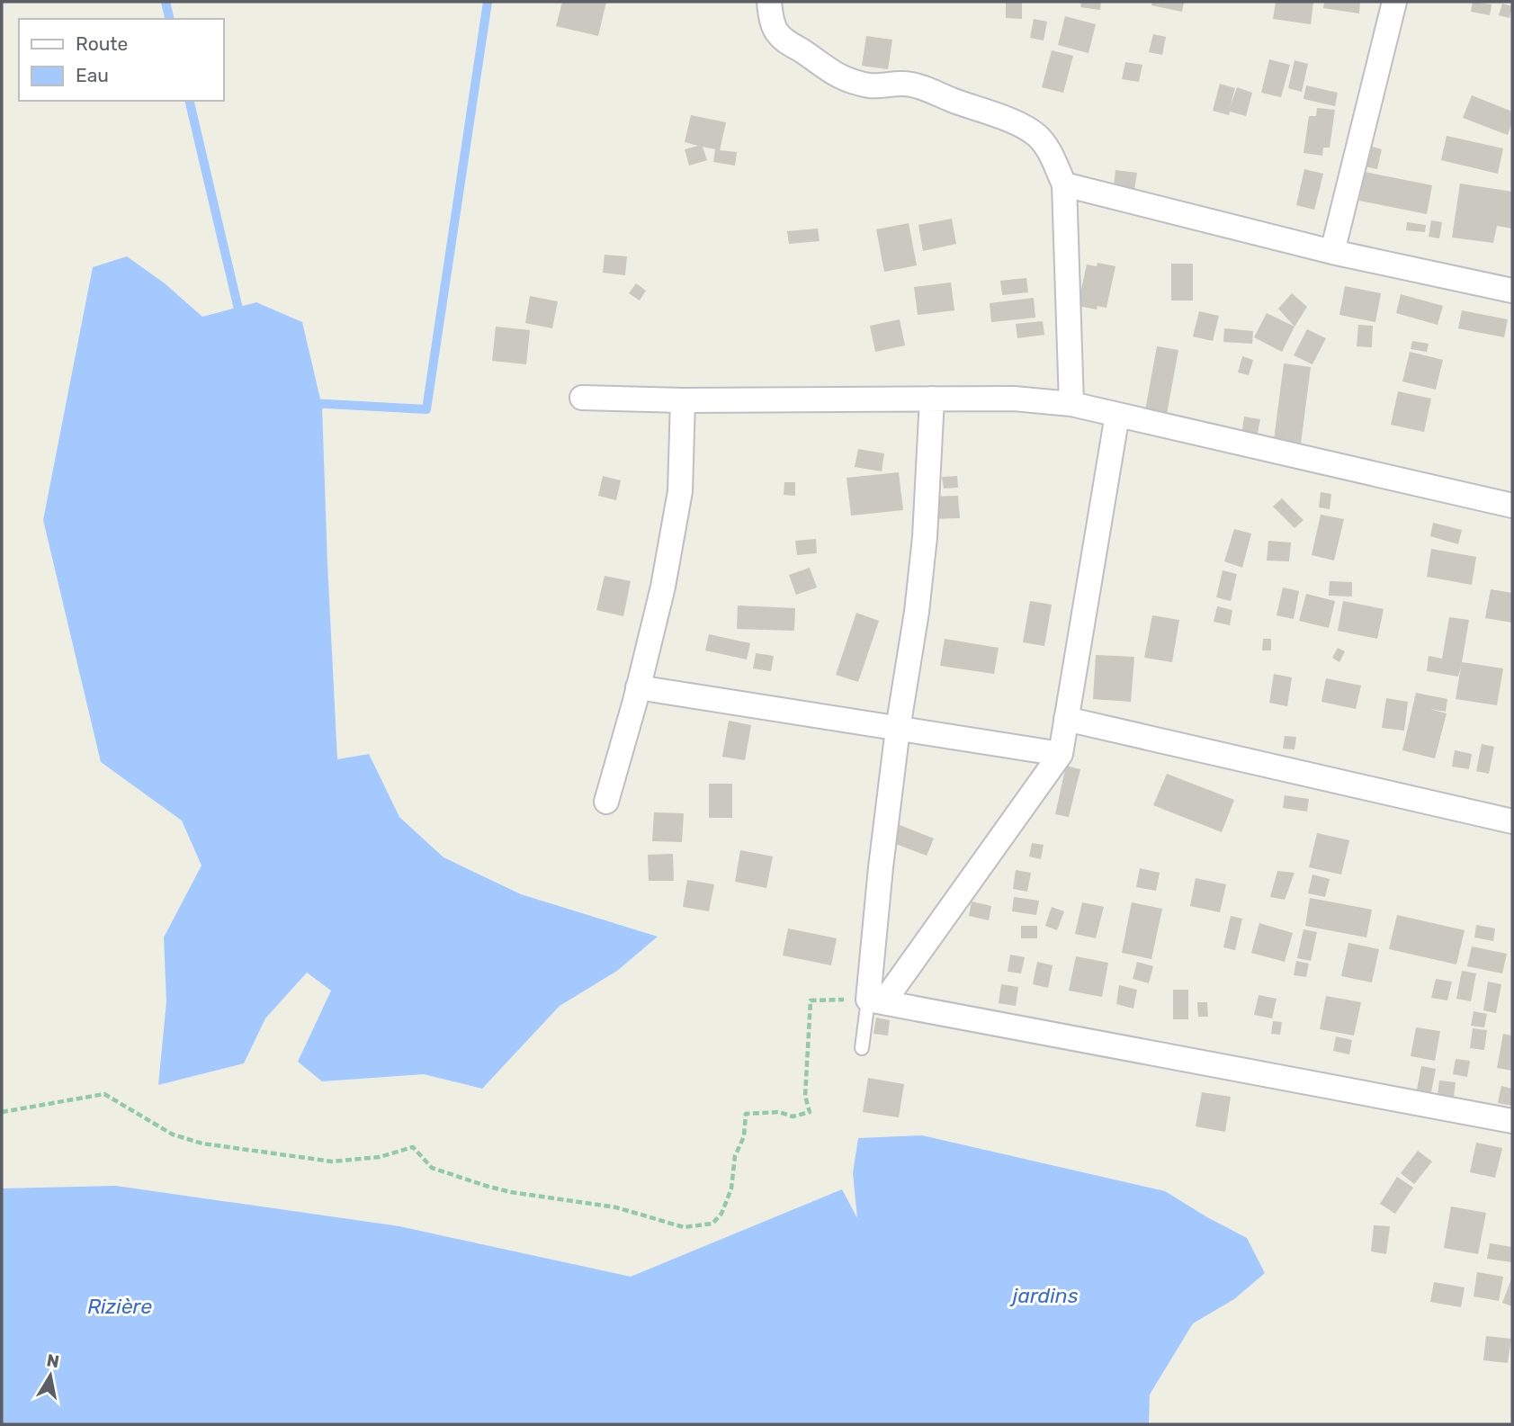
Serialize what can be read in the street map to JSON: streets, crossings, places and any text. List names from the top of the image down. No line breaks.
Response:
{"water":["jardins","Rizière"],"legend":["Route","Eau"],"north":"top"}
